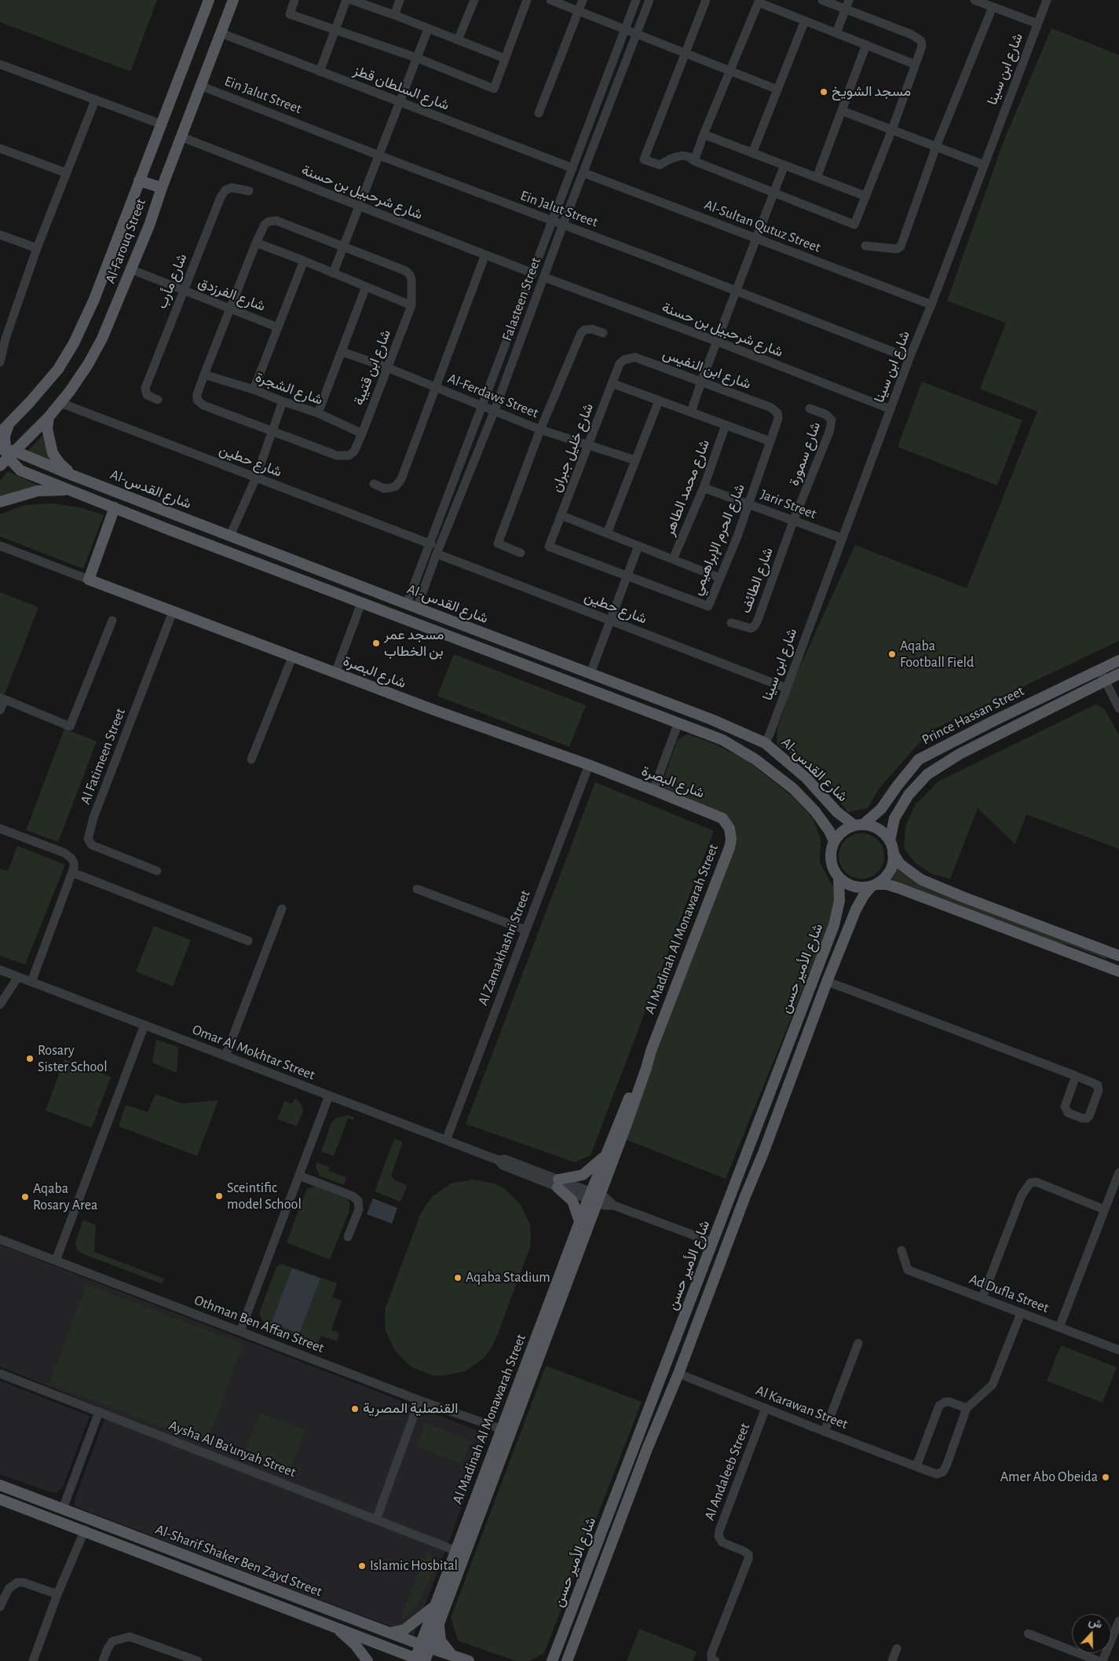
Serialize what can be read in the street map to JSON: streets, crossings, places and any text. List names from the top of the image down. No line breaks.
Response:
{"streets":{"main road":["Al-Farouq Street","Al-شارع القدس","شارع البصرة","Prince Hassan Street","Al Madinah Al Monawarah Street","شارع الأمير حسن","Al-Sharif Shaker Ben Zayd Street"],"street":["شارع ابن سينا","شارع السلطان قطز","Ein Jalut Street","شارع شرحبيل بن حسنة","Al-Sultan Qutuz Street","شارع مأرب","شارع الفرزدق","Falasteen Street","شارع ابن قتيبة","شارع ابن النفيس","شارع الشجرة","Al-Ferdaws Street","شارع خليل جبران","شارع سمورة","شارع حطين","شارع محمد الطاهر","Jarir Street","شارع الحرم الإبراهيمي","شارع الطائف","Al Fatimeen Street","Al Zamakhashri Street","Omar Al Mokhtar Street","Ad Dufla Street","Othman Ben Affan Street","Al Karawan Street","Aysha Al Ba'unyah Street","Al Andaleeb Street"]},"crossings":[["شارع ابن سينا","Ein Jalut Street"],["شارع ابن سينا","شارع شرحبيل بن حسنة"],["شارع ابن سينا","Al-Sultan Qutuz Street"],["شارع ابن سينا","شارع حطين"],["شارع ابن سينا","Al-شارع القدس"],["شارع ابن سينا","Jarir Street"],["شارع السلطان قطز","Al-Farouq Street"],["شارع السلطان قطز","Falasteen Street"],["Ein Jalut Street","Al-Farouq Street"],["Ein Jalut Street","Falasteen Street"],["شارع شرحبيل بن حسنة","Al-Farouq Street"],["شارع شرحبيل بن حسنة","Falasteen Street"],["Al-Sultan Qutuz Street","Falasteen Street"],["Al-Farouq Street","شارع الفرزدق"],["Al-Farouq Street","شارع حطين"],["Al-Farouq Street","Al-شارع القدس"],["شارع مأرب","شارع الفرزدق"],["Falasteen Street","Al-Ferdaws Street"],["Falasteen Street","شارع حطين"],["Falasteen Street","Al-شارع القدس"],["شارع ابن قتيبة","شارع الشجرة"],["شارع ابن قتيبة","Al-Ferdaws Street"],["شارع ابن النفيس","شارع خليل جبران"],["شارع ابن النفيس","شارع الحرم الإبراهيمي"],["Al-Ferdaws Street","شارع خليل جبران"],["شارع خليل جبران","شارع الحرم الإبراهيمي"],["شارع سمورة","Jarir Street"],["شارع سمورة","شارع الطائف"],["شارع محمد الطاهر","Jarir Street"],["Al-شارع القدس","Prince Hassan Street"],["Al-شارع القدس","شارع الأمير حسن"],["Jarir Street","شارع الحرم الإبراهيمي"],["Jarir Street","شارع الطائف"],["شارع البصرة","Al Fatimeen Street"],["شارع البصرة","Al Madinah Al Monawarah Street"],["شارع البصرة","Al Zamakhashri Street"],["Prince Hassan Street","شارع الأمير حسن"],["Al Madinah Al Monawarah Street","Omar Al Mokhtar Street"],["Al Madinah Al Monawarah Street","Othman Ben Affan Street"],["Al Madinah Al Monawarah Street","Aysha Al Ba'unyah Street"],["Al Madinah Al Monawarah Street","Al-Sharif Shaker Ben Zayd Street"],["Al Zamakhashri Street","Omar Al Mokhtar Street"],["شارع الأمير حسن","Omar Al Mokhtar Street"],["شارع الأمير حسن","Al Karawan Street"],["Al Karawan Street","Al Andaleeb Street"]],"places":["مسجد الشويخ","مسجد عمر بن الخطاب","Aqaba Football Field","Rosary Sister School","Sceintific model School","Aqaba Rosary Area","Aqaba Stadium","القنصلية المصرية","Amer Abo Obeida","Islamic Hosbital"],"north":"top"}
